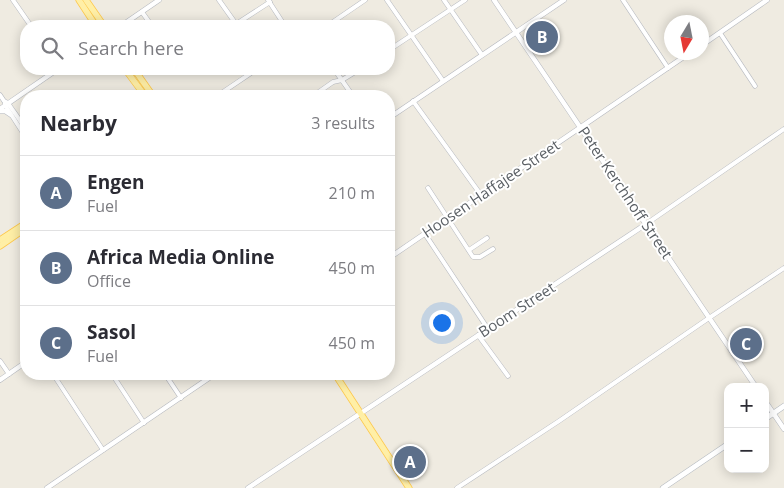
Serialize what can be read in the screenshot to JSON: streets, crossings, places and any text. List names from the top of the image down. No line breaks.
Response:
{"streets":{"street":["Hoosen Haffajee Street","Peter Kerchhoff Street","Boom Street"]},"crossings":[["Hoosen Haffajee Street","Peter Kerchhoff Street"],["Peter Kerchhoff Street","Boom Street"]],"north":"bottom","page":{"pins":["B","C","A"],"search":"Search here","heading":["Nearby","3 results"],"list":[{"mark":"A","name":"Engen","note":"Fuel","value":"210 m"},{"mark":"B","name":"Africa Media Online","note":"Office","value":"450 m"},{"mark":"C","name":"Sasol","note":"Fuel","value":"450 m"}],"map_buttons":["+","−"]}}
